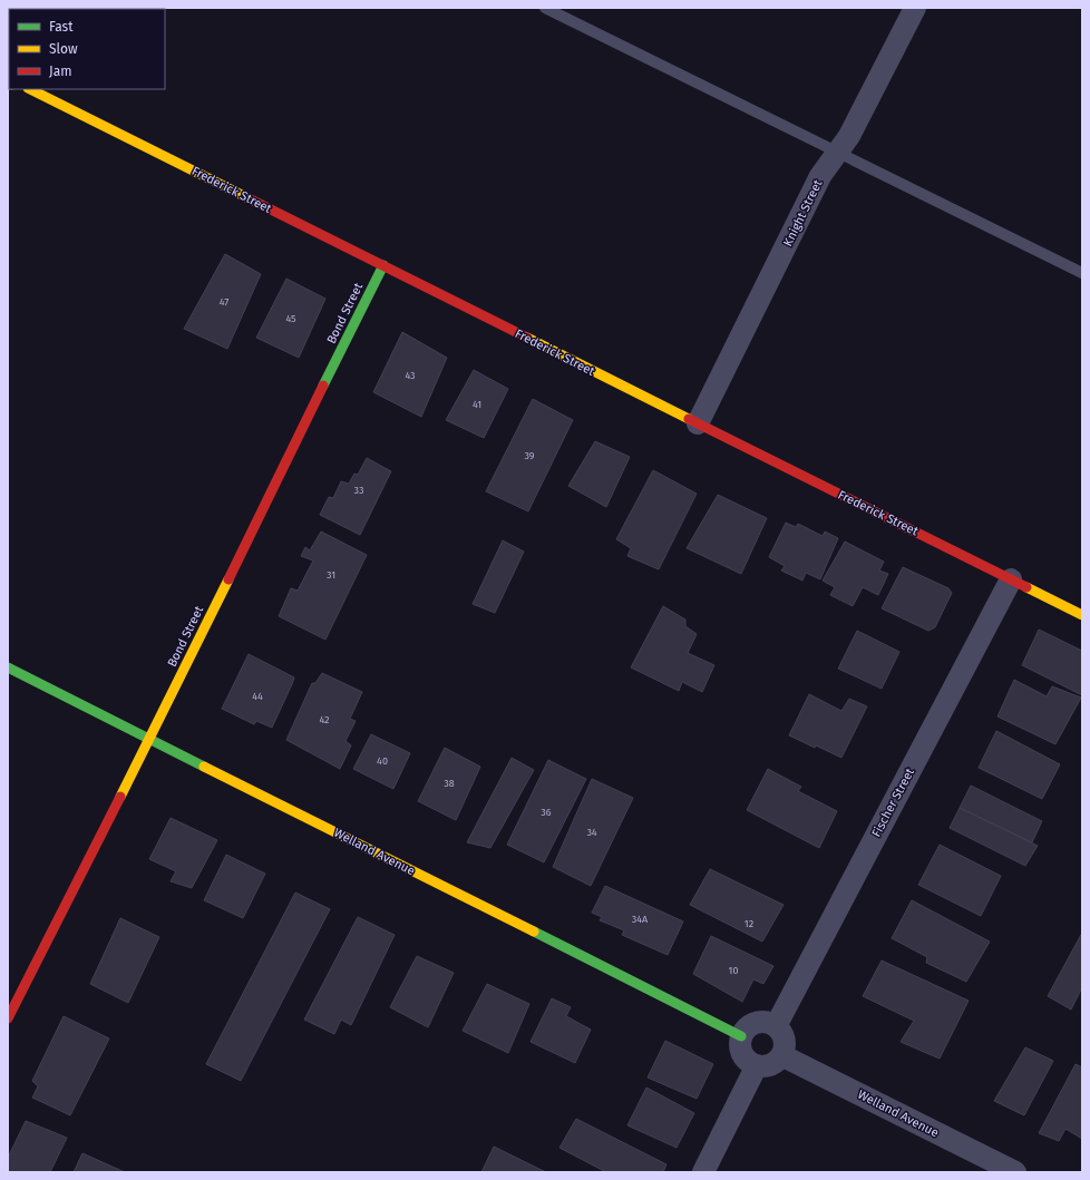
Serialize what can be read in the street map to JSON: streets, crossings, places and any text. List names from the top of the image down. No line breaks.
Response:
{"streets":{"street":["Frederick Street","Knight Street","Bond Street","Fischer Street","Welland Avenue"]},"crossings":[["Frederick Street","Knight Street"],["Frederick Street","Bond Street"],["Frederick Street","Fischer Street"],["Bond Street","Welland Avenue"],["Fischer Street","Welland Avenue"]],"house_numbers":["47","45","43","41","39","33","31","44","42","40","38","36","34","34A","12","10"],"legend":["Fast","Slow","Jam"]}
